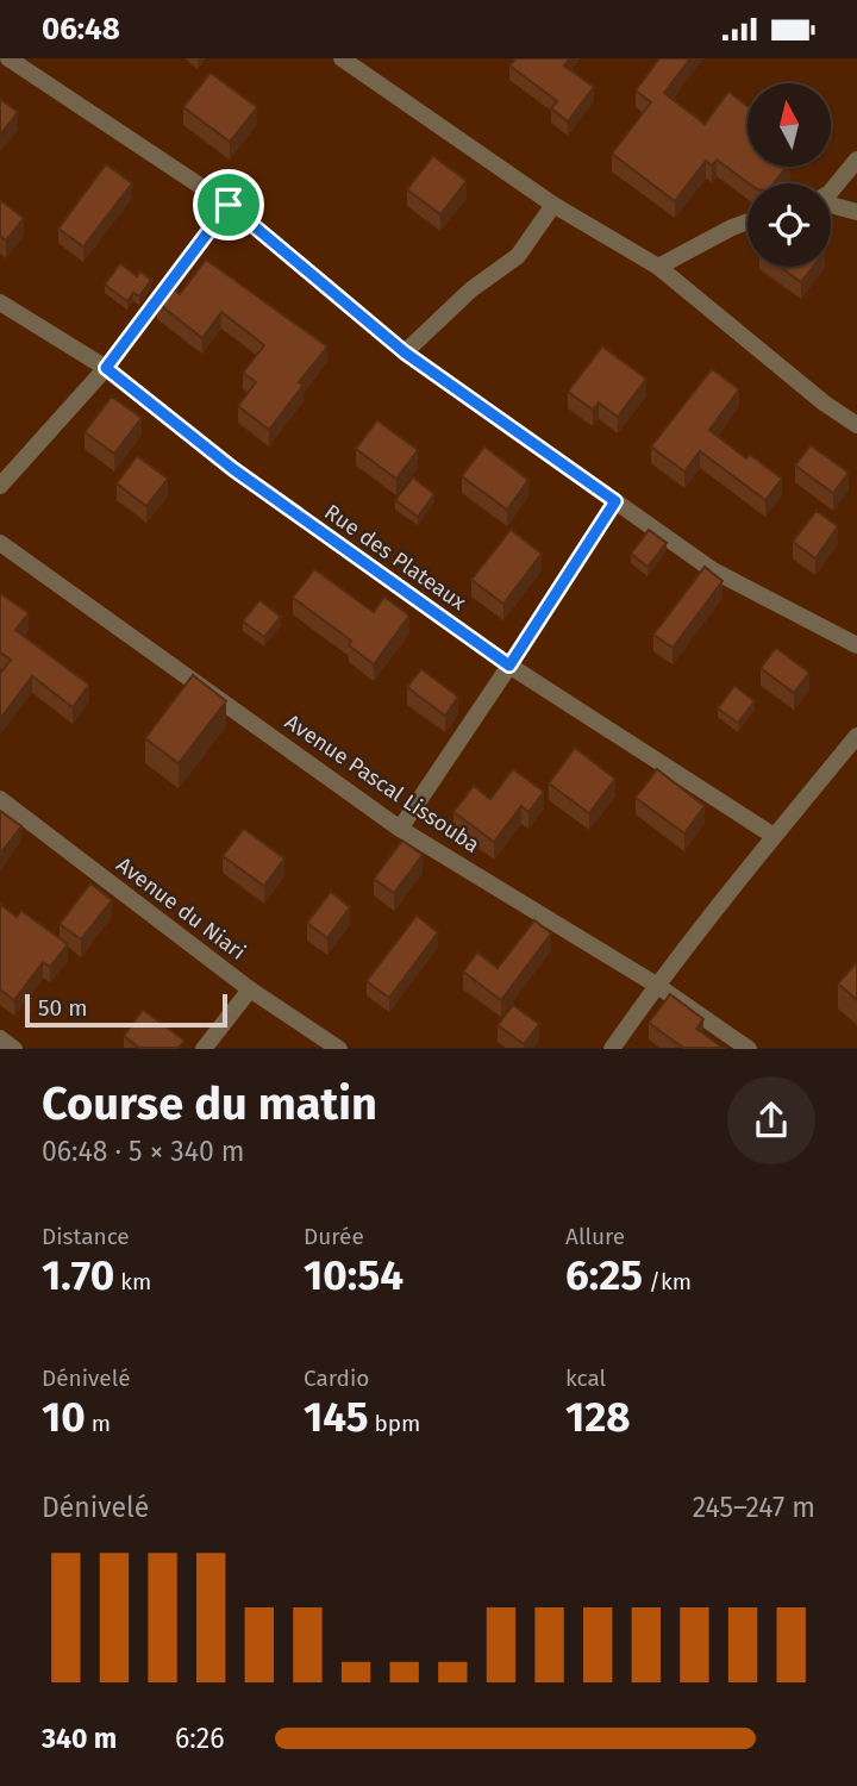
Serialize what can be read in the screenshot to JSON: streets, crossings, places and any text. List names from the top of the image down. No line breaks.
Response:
{"streets":{"street":["Rue des Plateaux","Avenue Pascal Lissouba","Avenue du Niari"]},"scale_bar":"50 m","north":"top","page":{"status":"06:48","scale":"50 m","heading":["Course du matin","06:48 · 5 × 340 m"],"stats":[["Distance","1.70 km"],["Durée","10:54"],["Allure","6:25 /km"],["Dénivelé","10 m"],["Cardio","145 bpm"],["kcal","128"]],"chart":["Dénivelé","245–247 m"],"list":[{"name":"340 m","note":"6:26"}]}}
